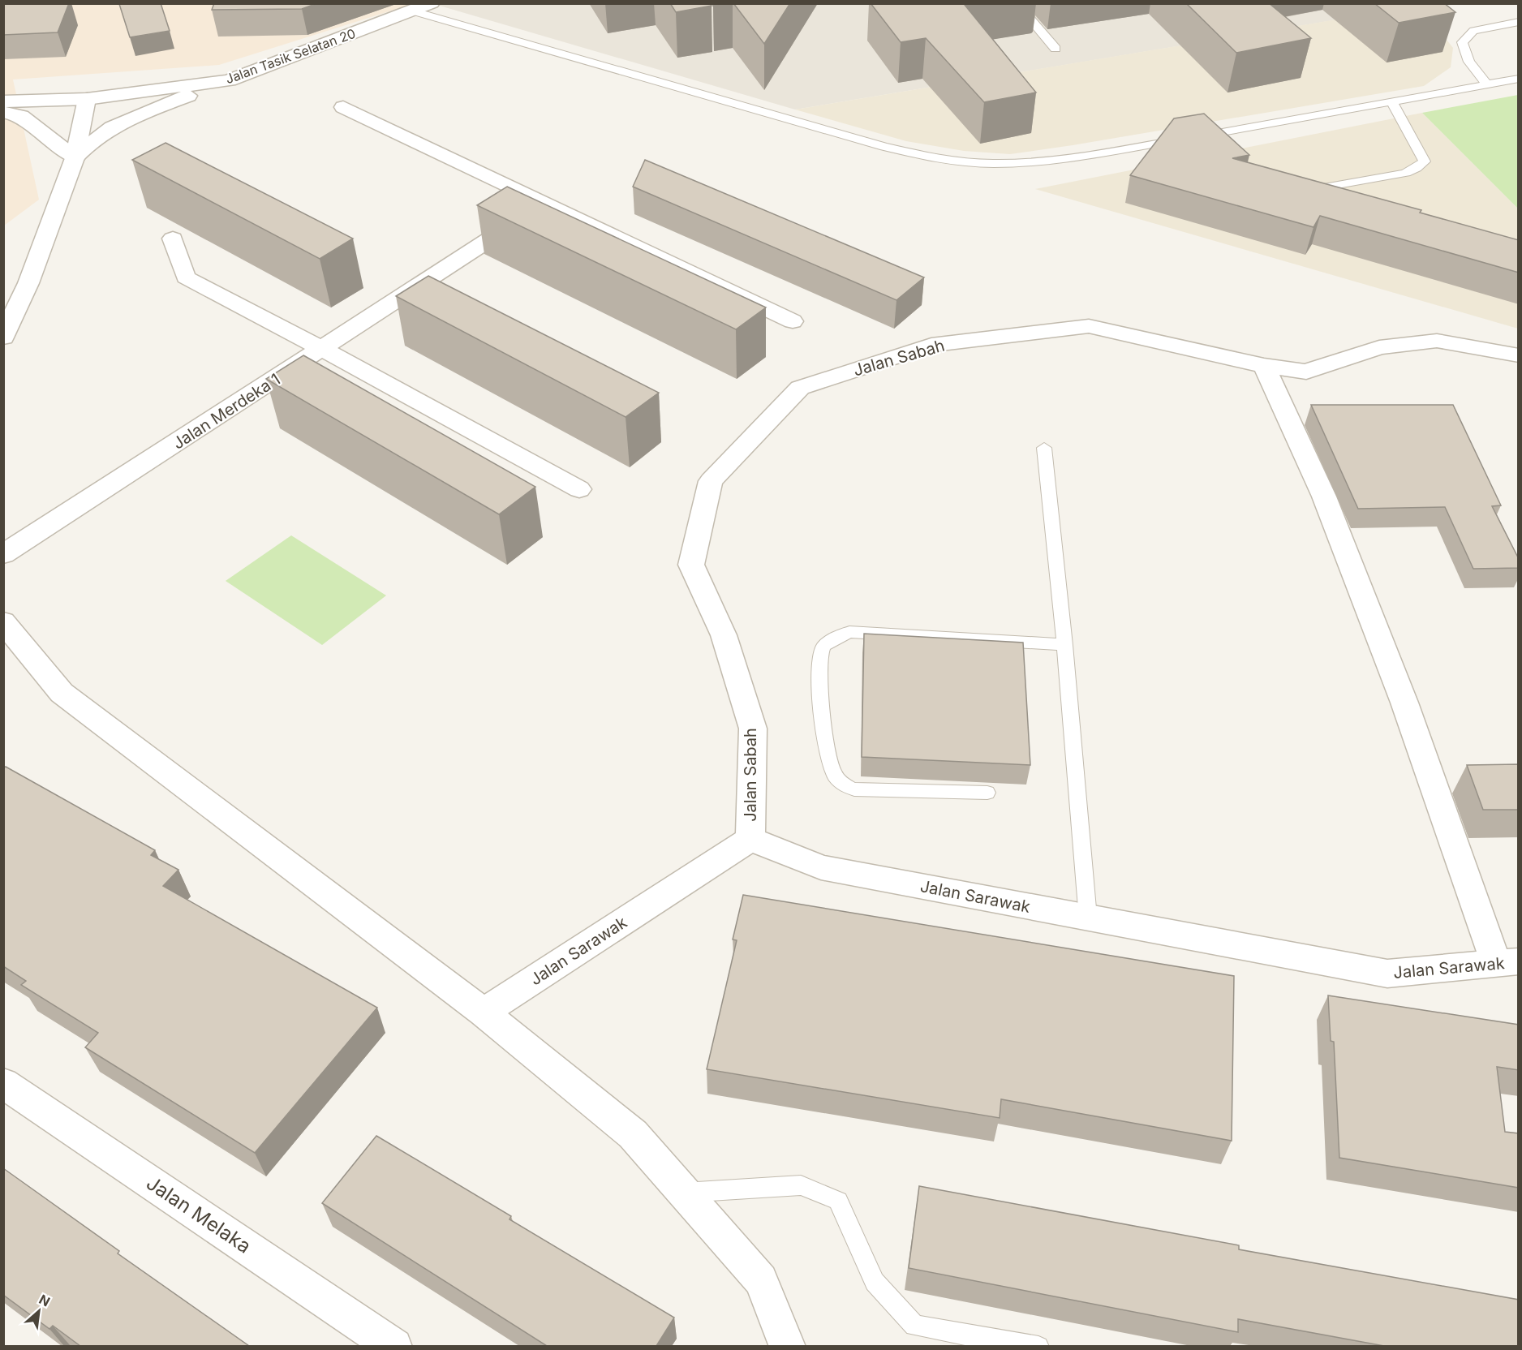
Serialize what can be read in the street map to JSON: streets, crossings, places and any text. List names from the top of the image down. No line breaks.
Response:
{"streets":{"street":["Jalan Tasik Selatan 20","Jalan Sabah","Jalan Merdeka 1","Jalan Sarawak","Jalan Melaka"]},"crossings":[["Jalan Sabah","Jalan Sarawak"]],"north":"top right"}
